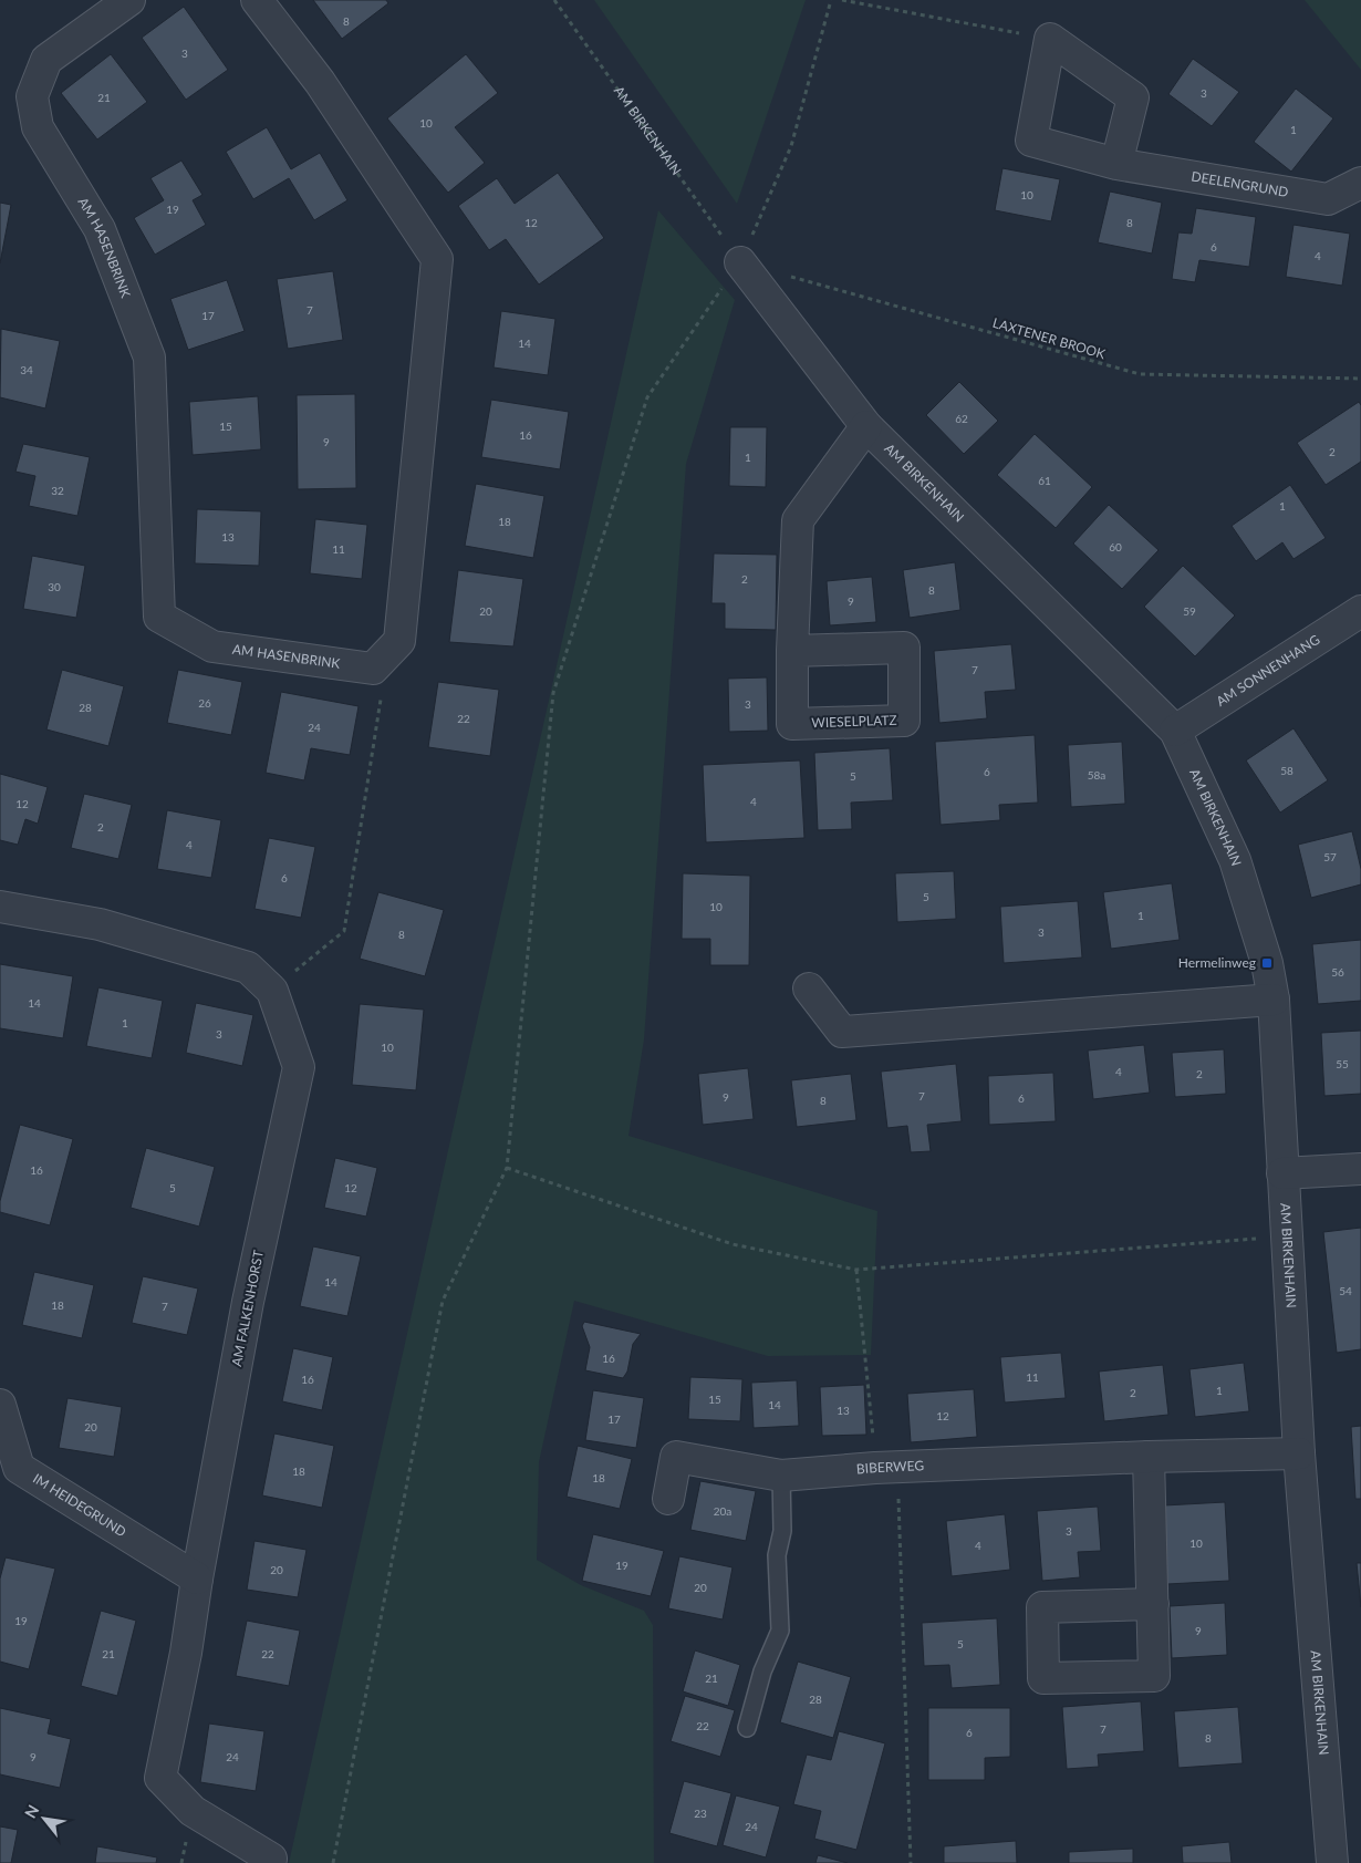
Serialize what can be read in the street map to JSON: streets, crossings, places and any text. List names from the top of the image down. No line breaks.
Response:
{"streets":{"street":["AM BIRKENHAIN","DEELENGRUND","AM HASENBRINK","AM SONNENHANG","AM FALKENHORST","BIBERWEG","IM HEIDEGRUND"],"path":["LAXTENER BROOK"]},"crossings":[["AM BIRKENHAIN","LAXTENER BROOK"],["AM BIRKENHAIN","AM SONNENHANG"],["AM BIRKENHAIN","BIBERWEG"],["AM FALKENHORST","IM HEIDEGRUND"]],"places":{"transit":["Hermelinweg"]},"house_numbers":["8","3","3","21","10","1","10","19","12","8","6","4","7","17","14","34","62","15","16","9","2","1","61","32","1","18","13","60","11","2","30","8","9","20","59","7","26","3","28","22","24","58","6","58a","5","4","12","2","4","57","6","5","10","1","3","8","56","14","1","3","10","55","4","2","7","9","6","8","16","5","12","14","54","18","7","16","11","16","1","2","15","14","13","12","17","20","18","18","20a","3","10","4","19","20","20","19","9","5","21","22","21","28","22","7","6","8","9","24","23","24"],"north":"top left"}
